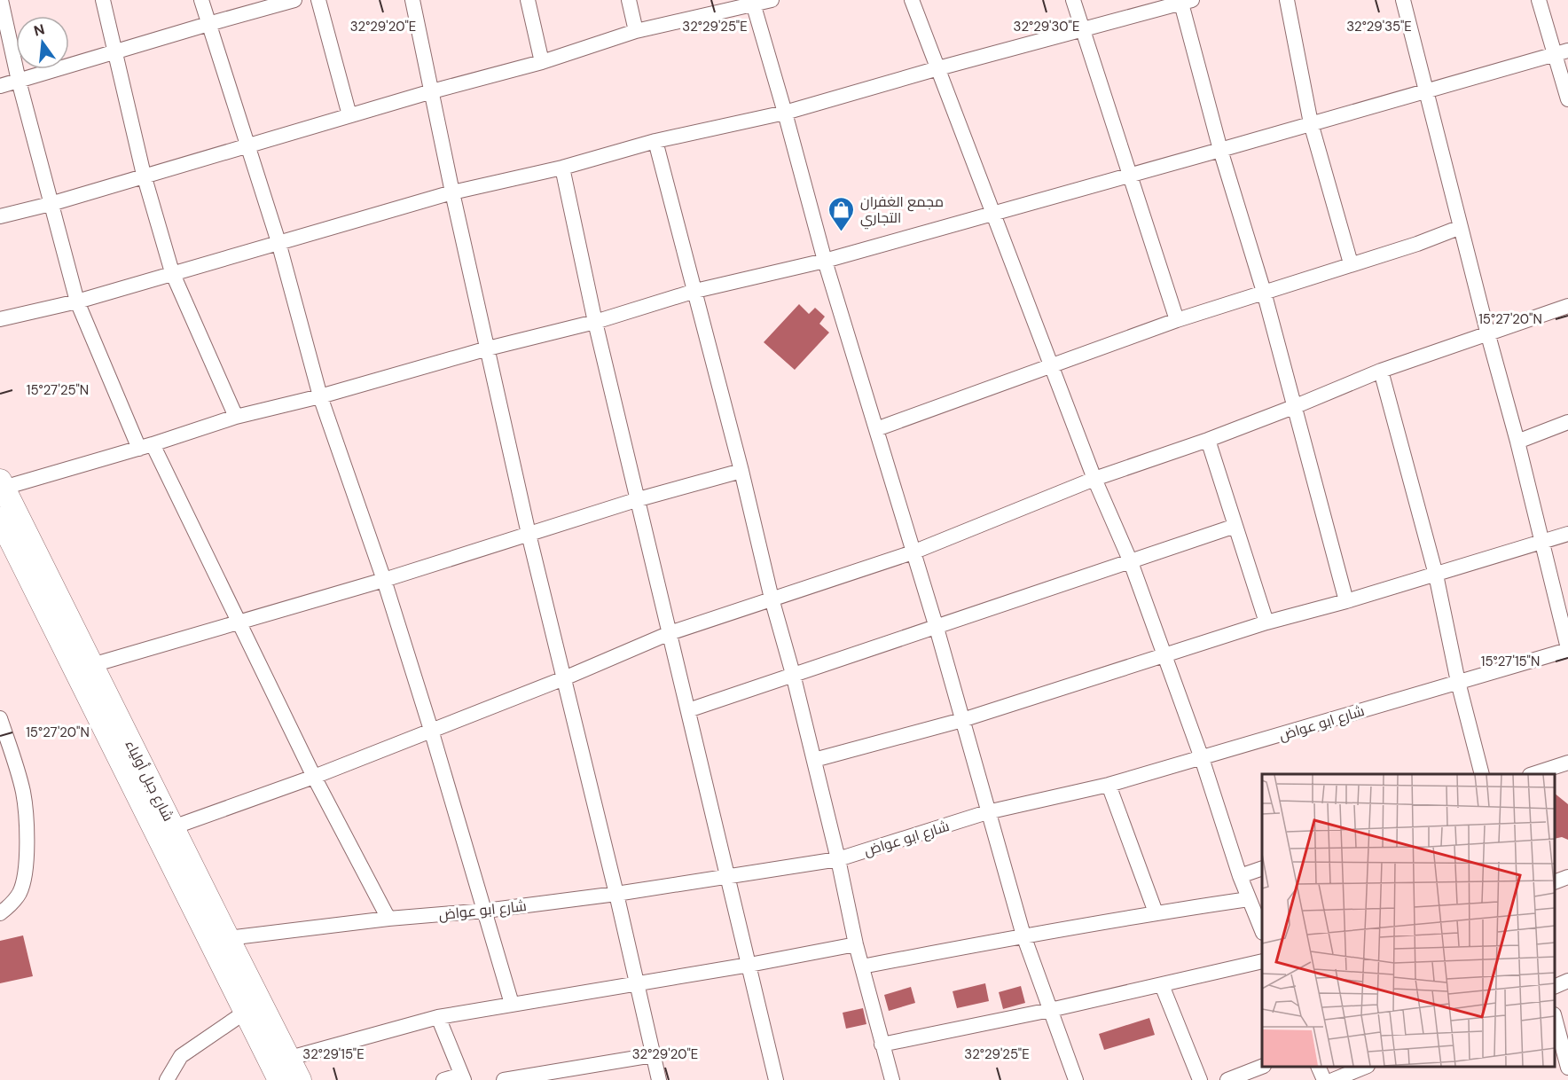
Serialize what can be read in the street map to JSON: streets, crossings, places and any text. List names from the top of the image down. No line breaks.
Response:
{"streets":{"main road":["شارع جبل أولياء"],"street":["شارع ابو عواض"]},"crossings":[["شارع ابو عواض","شارع جبل أولياء"]],"places":{"shop":["مجمع الغفران التجاري"]},"north":"top","coordinates":["32°29'20\"E","32°29'25\"E","32°29'30\"E","32°29'35\"E","15°27'20\"N","15°27'25\"N","15°27'15\"N","32°29'15\"E"]}
